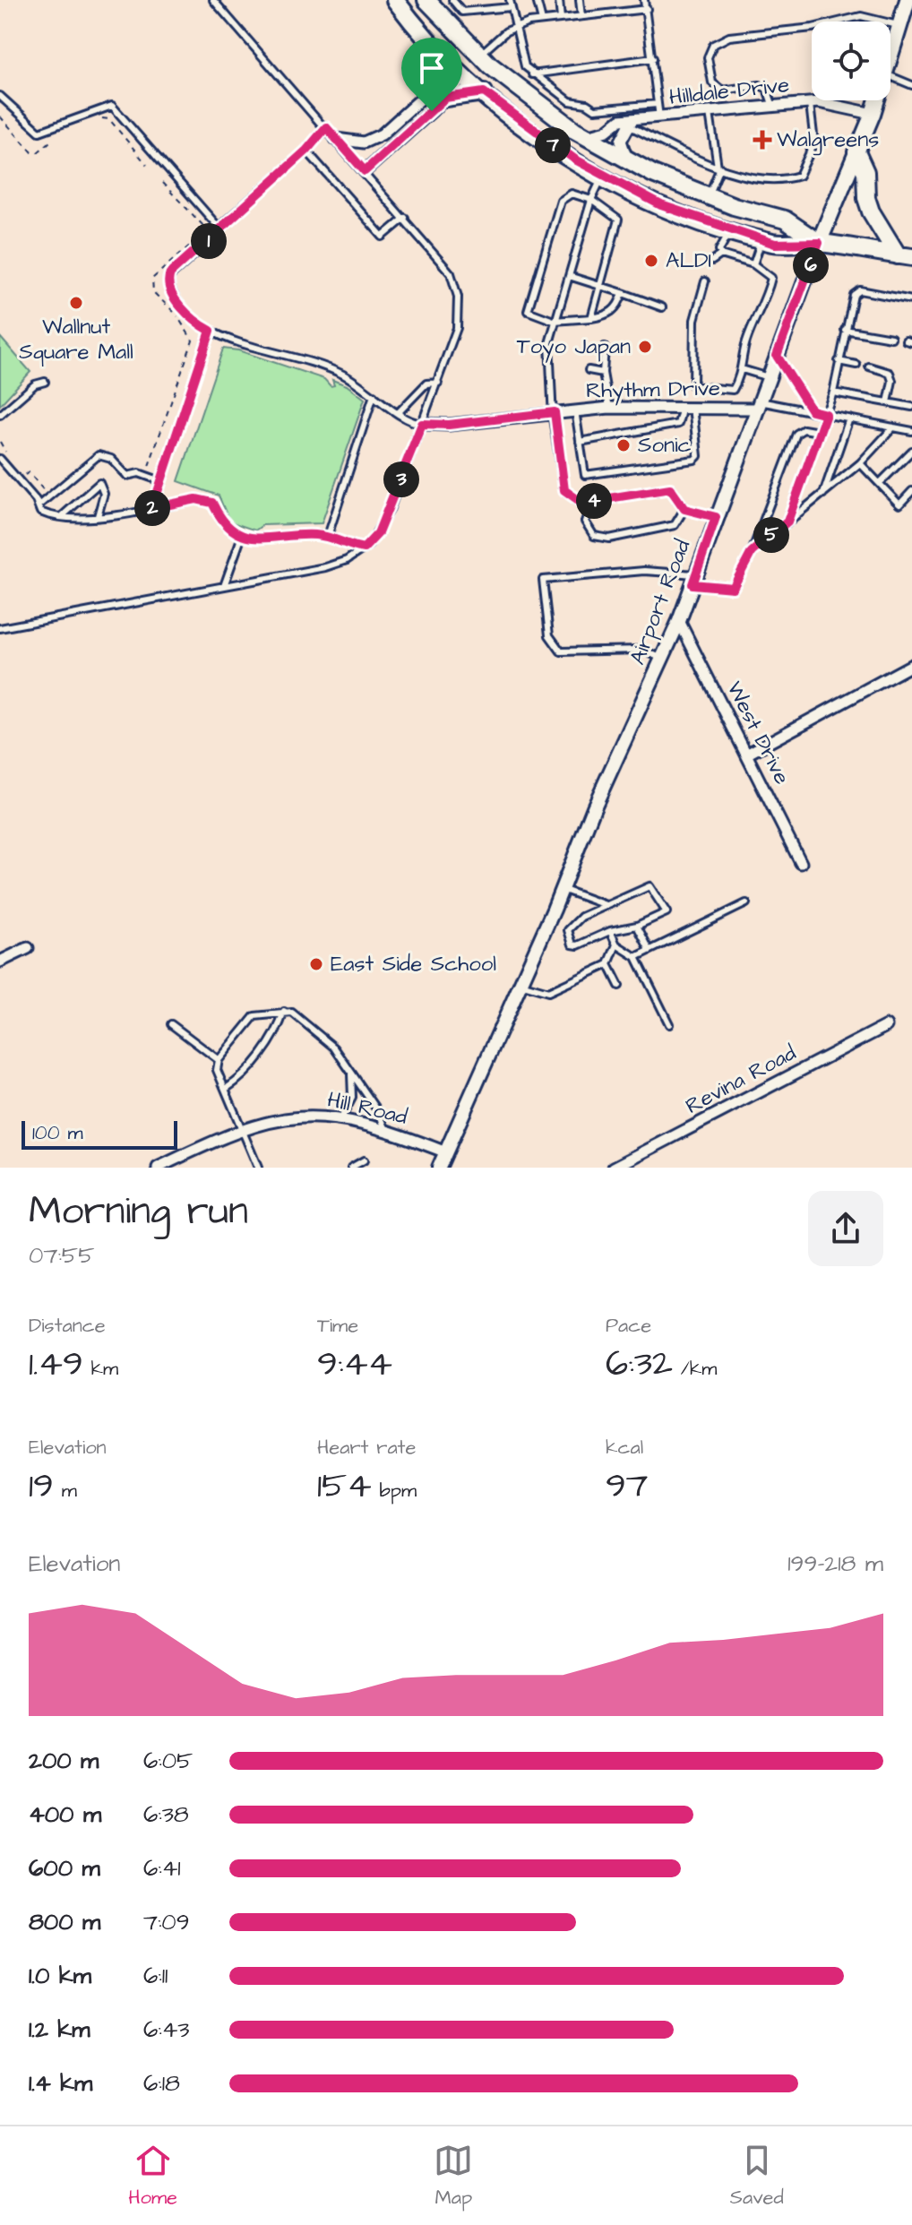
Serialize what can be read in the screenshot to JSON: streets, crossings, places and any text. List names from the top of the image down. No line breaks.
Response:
{"streets":{"main road":["Airport Road"],"street":["Hilldale Drive","Rhythm Drive","West Drive","Revina Road","Hill Road"]},"crossings":[["Hilldale Drive","Airport Road"],["Rhythm Drive","Airport Road"],["Airport Road","West Drive"],["Airport Road","Hill Road"]],"places":{"health":["Walgreens"],"other":["ALDI","Wallnut Square Mall","Toyo Japan","Sonic","East Side School"]},"scale_bar":"100 m","page":{"pins":["7","1","6","3","4","2","5"],"scale":"100 m","heading":["Morning run","07:55"],"stats":[["Distance","1.49 km"],["Time","9:44"],["Pace","6:32 /km"],["Elevation","19 m"],["Heart rate","154 bpm"],["kcal","97"]],"chart":["Elevation","199–218 m"],"list":[{"name":"200 m","note":"6:05"},{"name":"400 m","note":"6:38"},{"name":"600 m","note":"6:41"},{"name":"800 m","note":"7:09"},{"name":"1.0 km","note":"6:11"},{"name":"1.2 km","note":"6:43"},{"name":"1.4 km","note":"6:18"}],"tabs":["Home","Map","Saved"]}}
